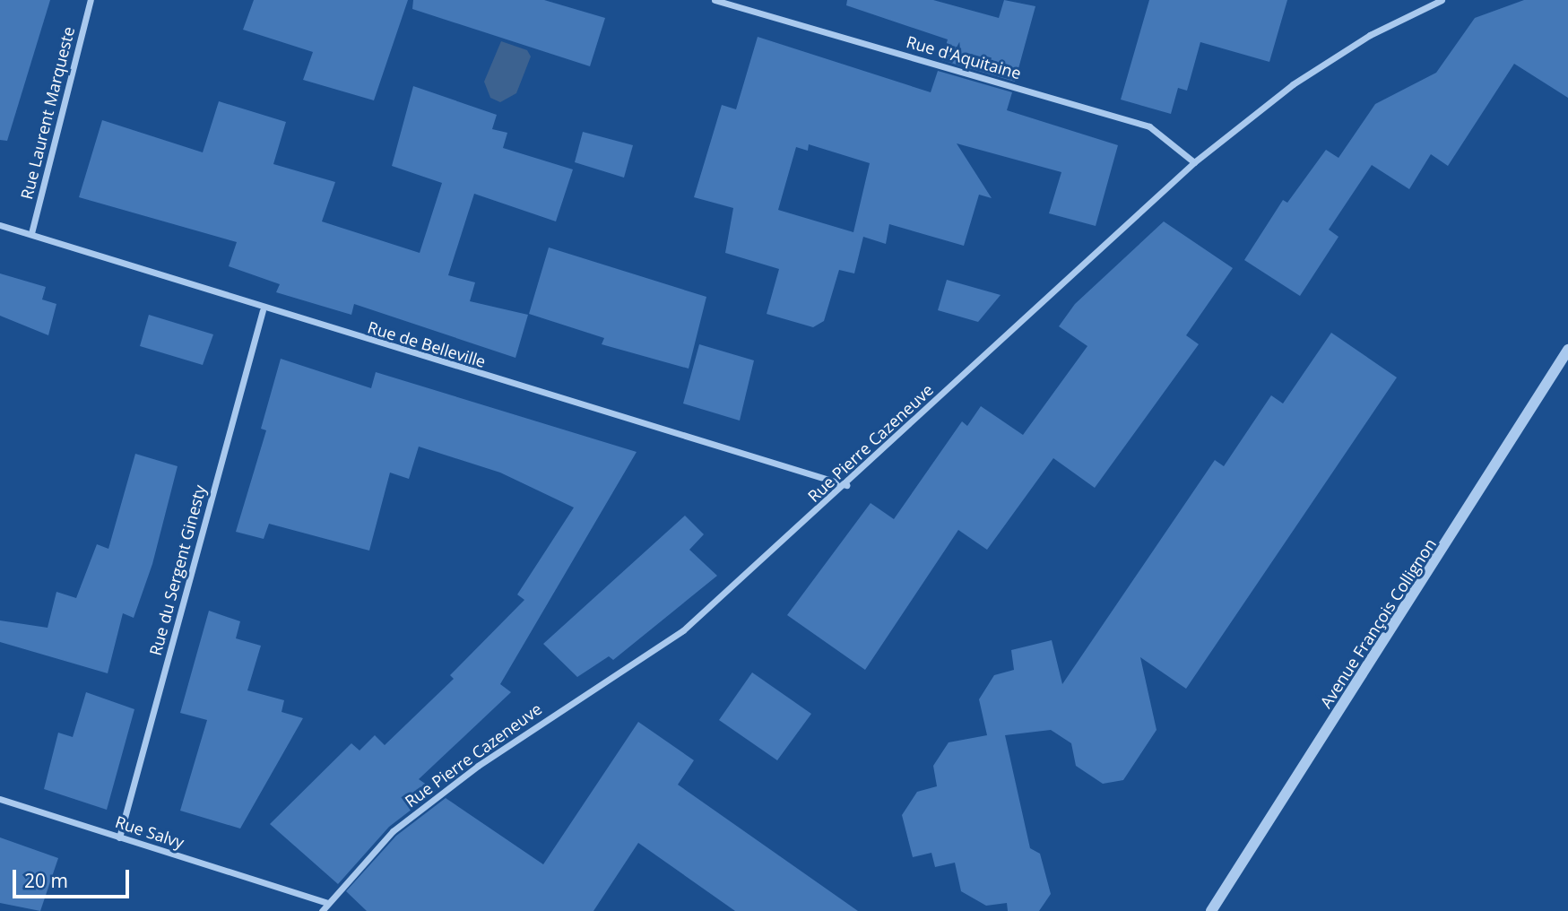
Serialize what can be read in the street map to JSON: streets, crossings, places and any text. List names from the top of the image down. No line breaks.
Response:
{"streets":{"street":["Rue d'Aquitaine","Rue Laurent Marqueste","Rue de Belleville","Rue Pierre Cazeneuve","Rue du Sergent Ginesty","Avenue François Collignon","Rue Salvy"]},"crossings":[["Rue d'Aquitaine","Rue Pierre Cazeneuve"],["Rue Laurent Marqueste","Rue de Belleville"],["Rue de Belleville","Rue Pierre Cazeneuve"],["Rue de Belleville","Rue du Sergent Ginesty"],["Rue Pierre Cazeneuve","Rue Salvy"],["Rue du Sergent Ginesty","Rue Salvy"]],"scale_bar":"20 m"}
